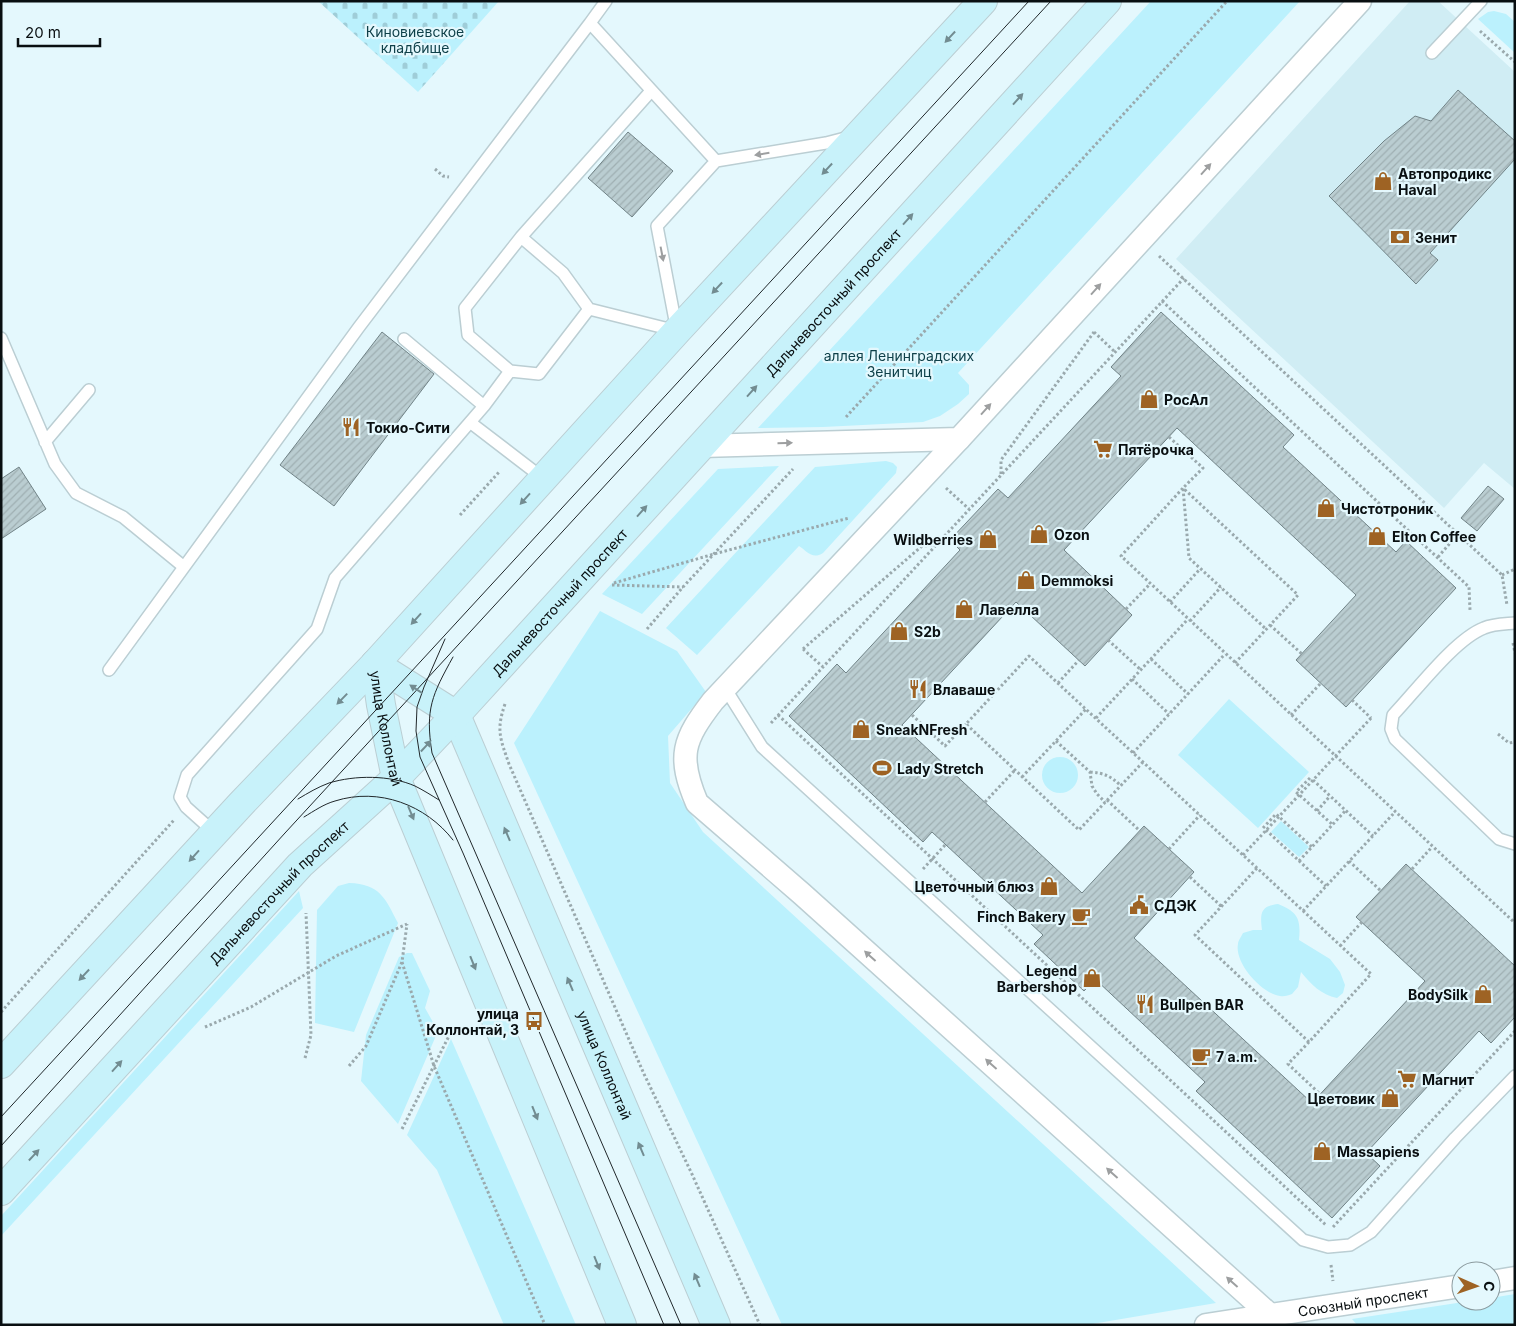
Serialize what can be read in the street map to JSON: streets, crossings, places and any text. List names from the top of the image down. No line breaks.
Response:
{"streets":{"main road":["Дальневосточный проспект","улица Коллонтай"],"street":["Союзный проспект"]},"crossings":[["Дальневосточный проспект","улица Коллонтай"]],"parks":["Киновиевское кладбище","аллея Ленинградских Зенитчиц"],"places":{"shop":["Автопродикс Haval","РосАл","Чистотроник","Ozon","Elton Coffee","Wildberries","Demmoksi","Лавелла","S2b","SneakNFresh","Цветочный блюз","Legend Barbershop","BodySilk","Цветовик","Massapiens"],"bank":["Зенит"],"restaurant":["Токио-Сити","Влаваше","Bullpen BAR"],"supermarket":["Пятёрочка","Магнит"],"sports":["Lady Stretch"],"public building":["СДЭК"],"cafe":["Finch Bakery","7 a.m."],"bus stop":["улица Коллонтай, 3"]},"scale_bar":"20 m","north":"right"}
